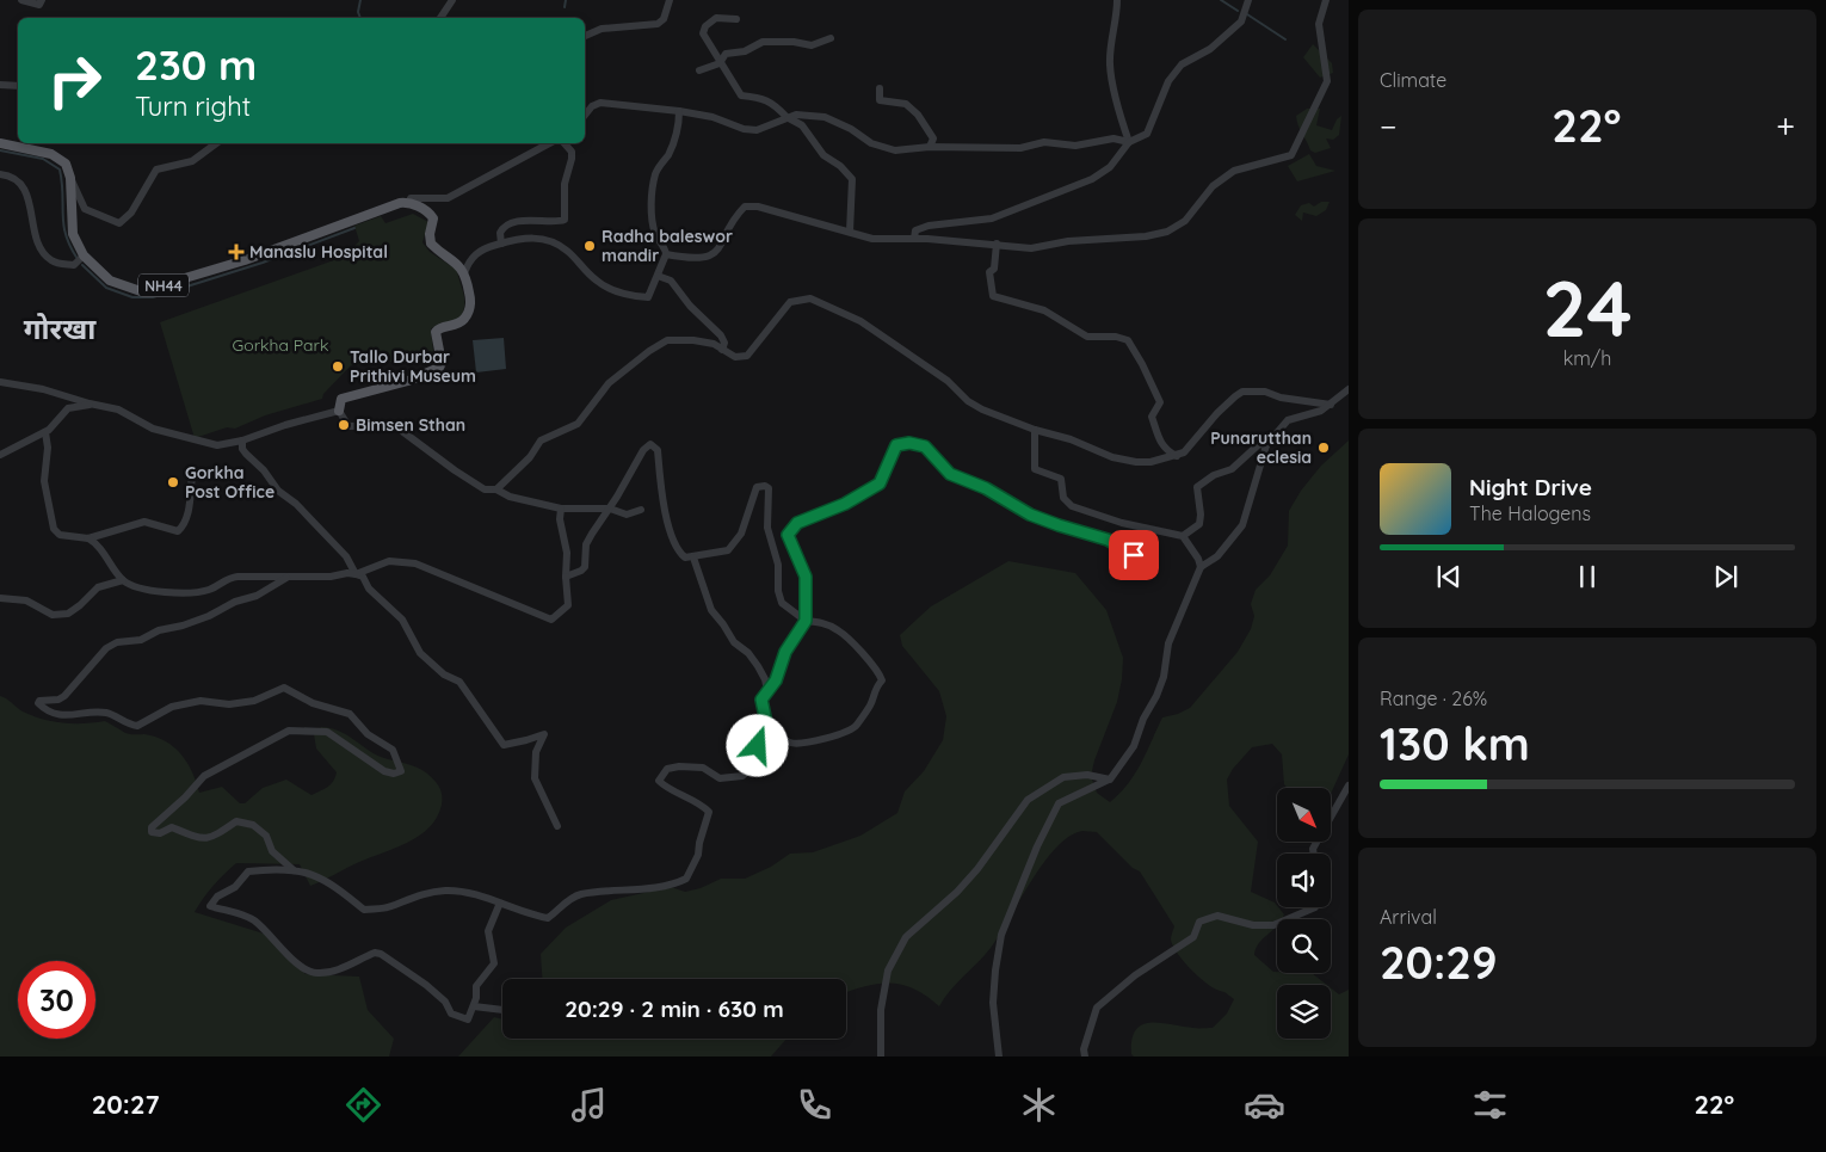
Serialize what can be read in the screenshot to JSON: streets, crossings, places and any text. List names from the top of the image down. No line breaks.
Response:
{"streets":{"main road":["NH44"]},"districts":["गोरखा"],"parks":["Gorkha Park"],"places":{"other":["Radha baleswor mandir","Tallo Durbar Prithivi Museum","Bimsen Sthan","Punarutthan eclesia","Gorkha Post Office"],"health":["Manaslu Hospital"]},"north":"bottom right","page":{"tile":["Climate",["24","km/h"],["Range · 26%","130 km"],["Arrival","20:29"]],"turn":["230 m","Turn right"],"heat":["−","22°","+"],"song":["Night Drive","The Halogens"],"limit":"30","trip":"20:29 · 2 min · 630 m","tabs":["20:27","22°"]}}
